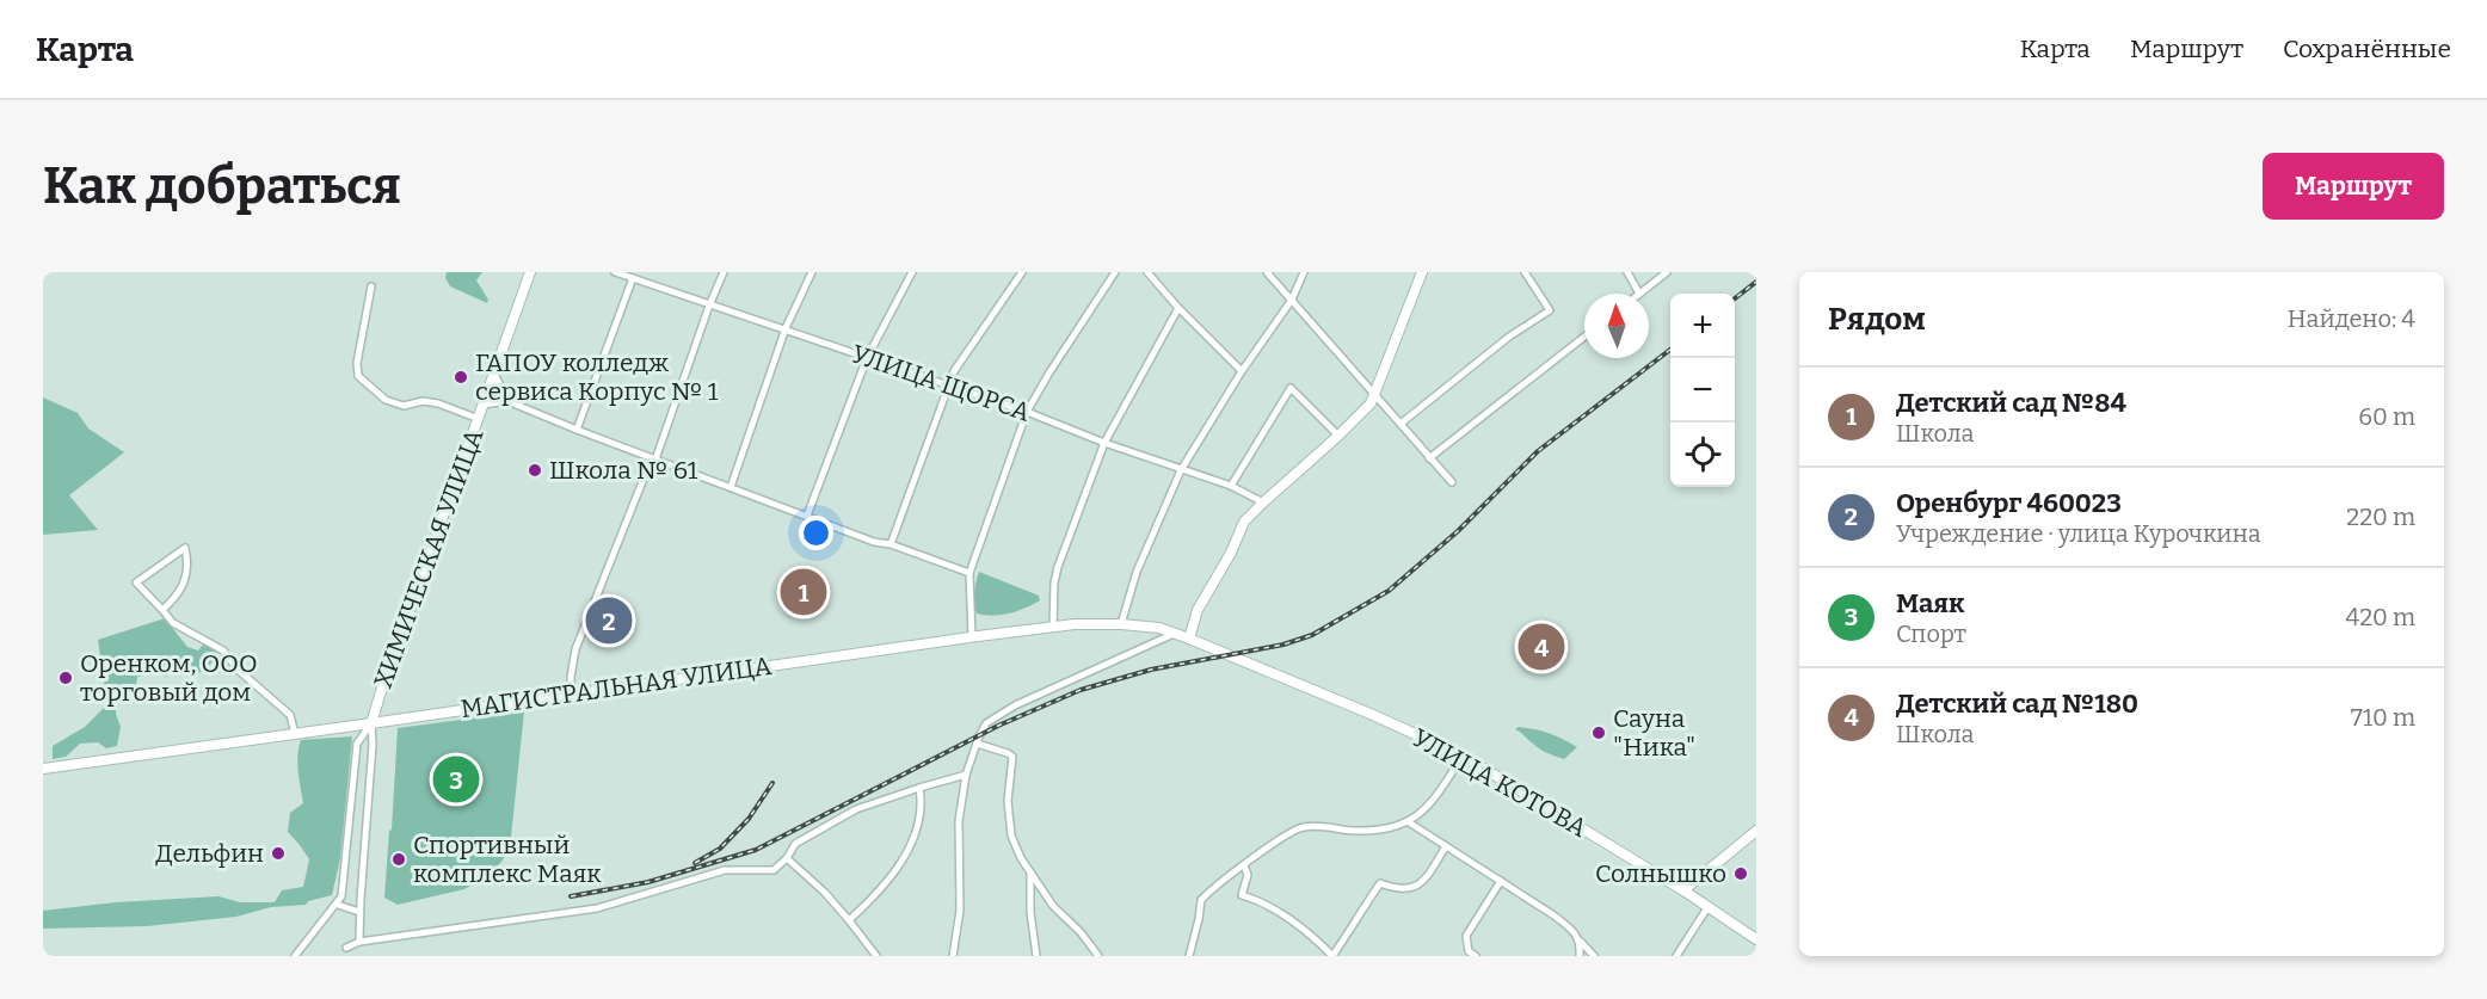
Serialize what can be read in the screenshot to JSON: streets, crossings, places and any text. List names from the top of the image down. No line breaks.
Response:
{"streets":{"street":["УЛИЦА ЩОРСА","ХИМИЧЕСКАЯ УЛИЦА","МАГИСТРАЛЬНАЯ УЛИЦА","УЛИЦА КОТОВА"]},"crossings":[["ХИМИЧЕСКАЯ УЛИЦА","МАГИСТРАЛЬНАЯ УЛИЦА"],["МАГИСТРАЛЬНАЯ УЛИЦА","УЛИЦА КОТОВА"]],"places":["ГАПОУ колледж сервиса Корпус № 1","Школа № 61","Оренком, ООО торговый дом","Сауна \"Ника\"","Дельфин","Спортивный комплекс Маяк","Солнышко"],"north":"top","page":{"header":"Карта","nav":["Карта","Маршрут","Сохранённые"],"buttons":"Маршрут","title":"Как добраться","heading":["Рядом","Найдено: 4"],"map_buttons":["+","−"],"list":[{"mark":"1","name":"Детский сад №84","note":"Школа","value":"60 m"},{"mark":"2","name":"Оренбург 460023","note":"Учреждение · улица Курочкина","value":"220 m"},{"mark":"3","name":"Маяк","note":"Спорт","value":"420 m"},{"mark":"4","name":"Детский сад №180","note":"Школа","value":"710 m"}],"pins":["1","2","4","3"]}}
